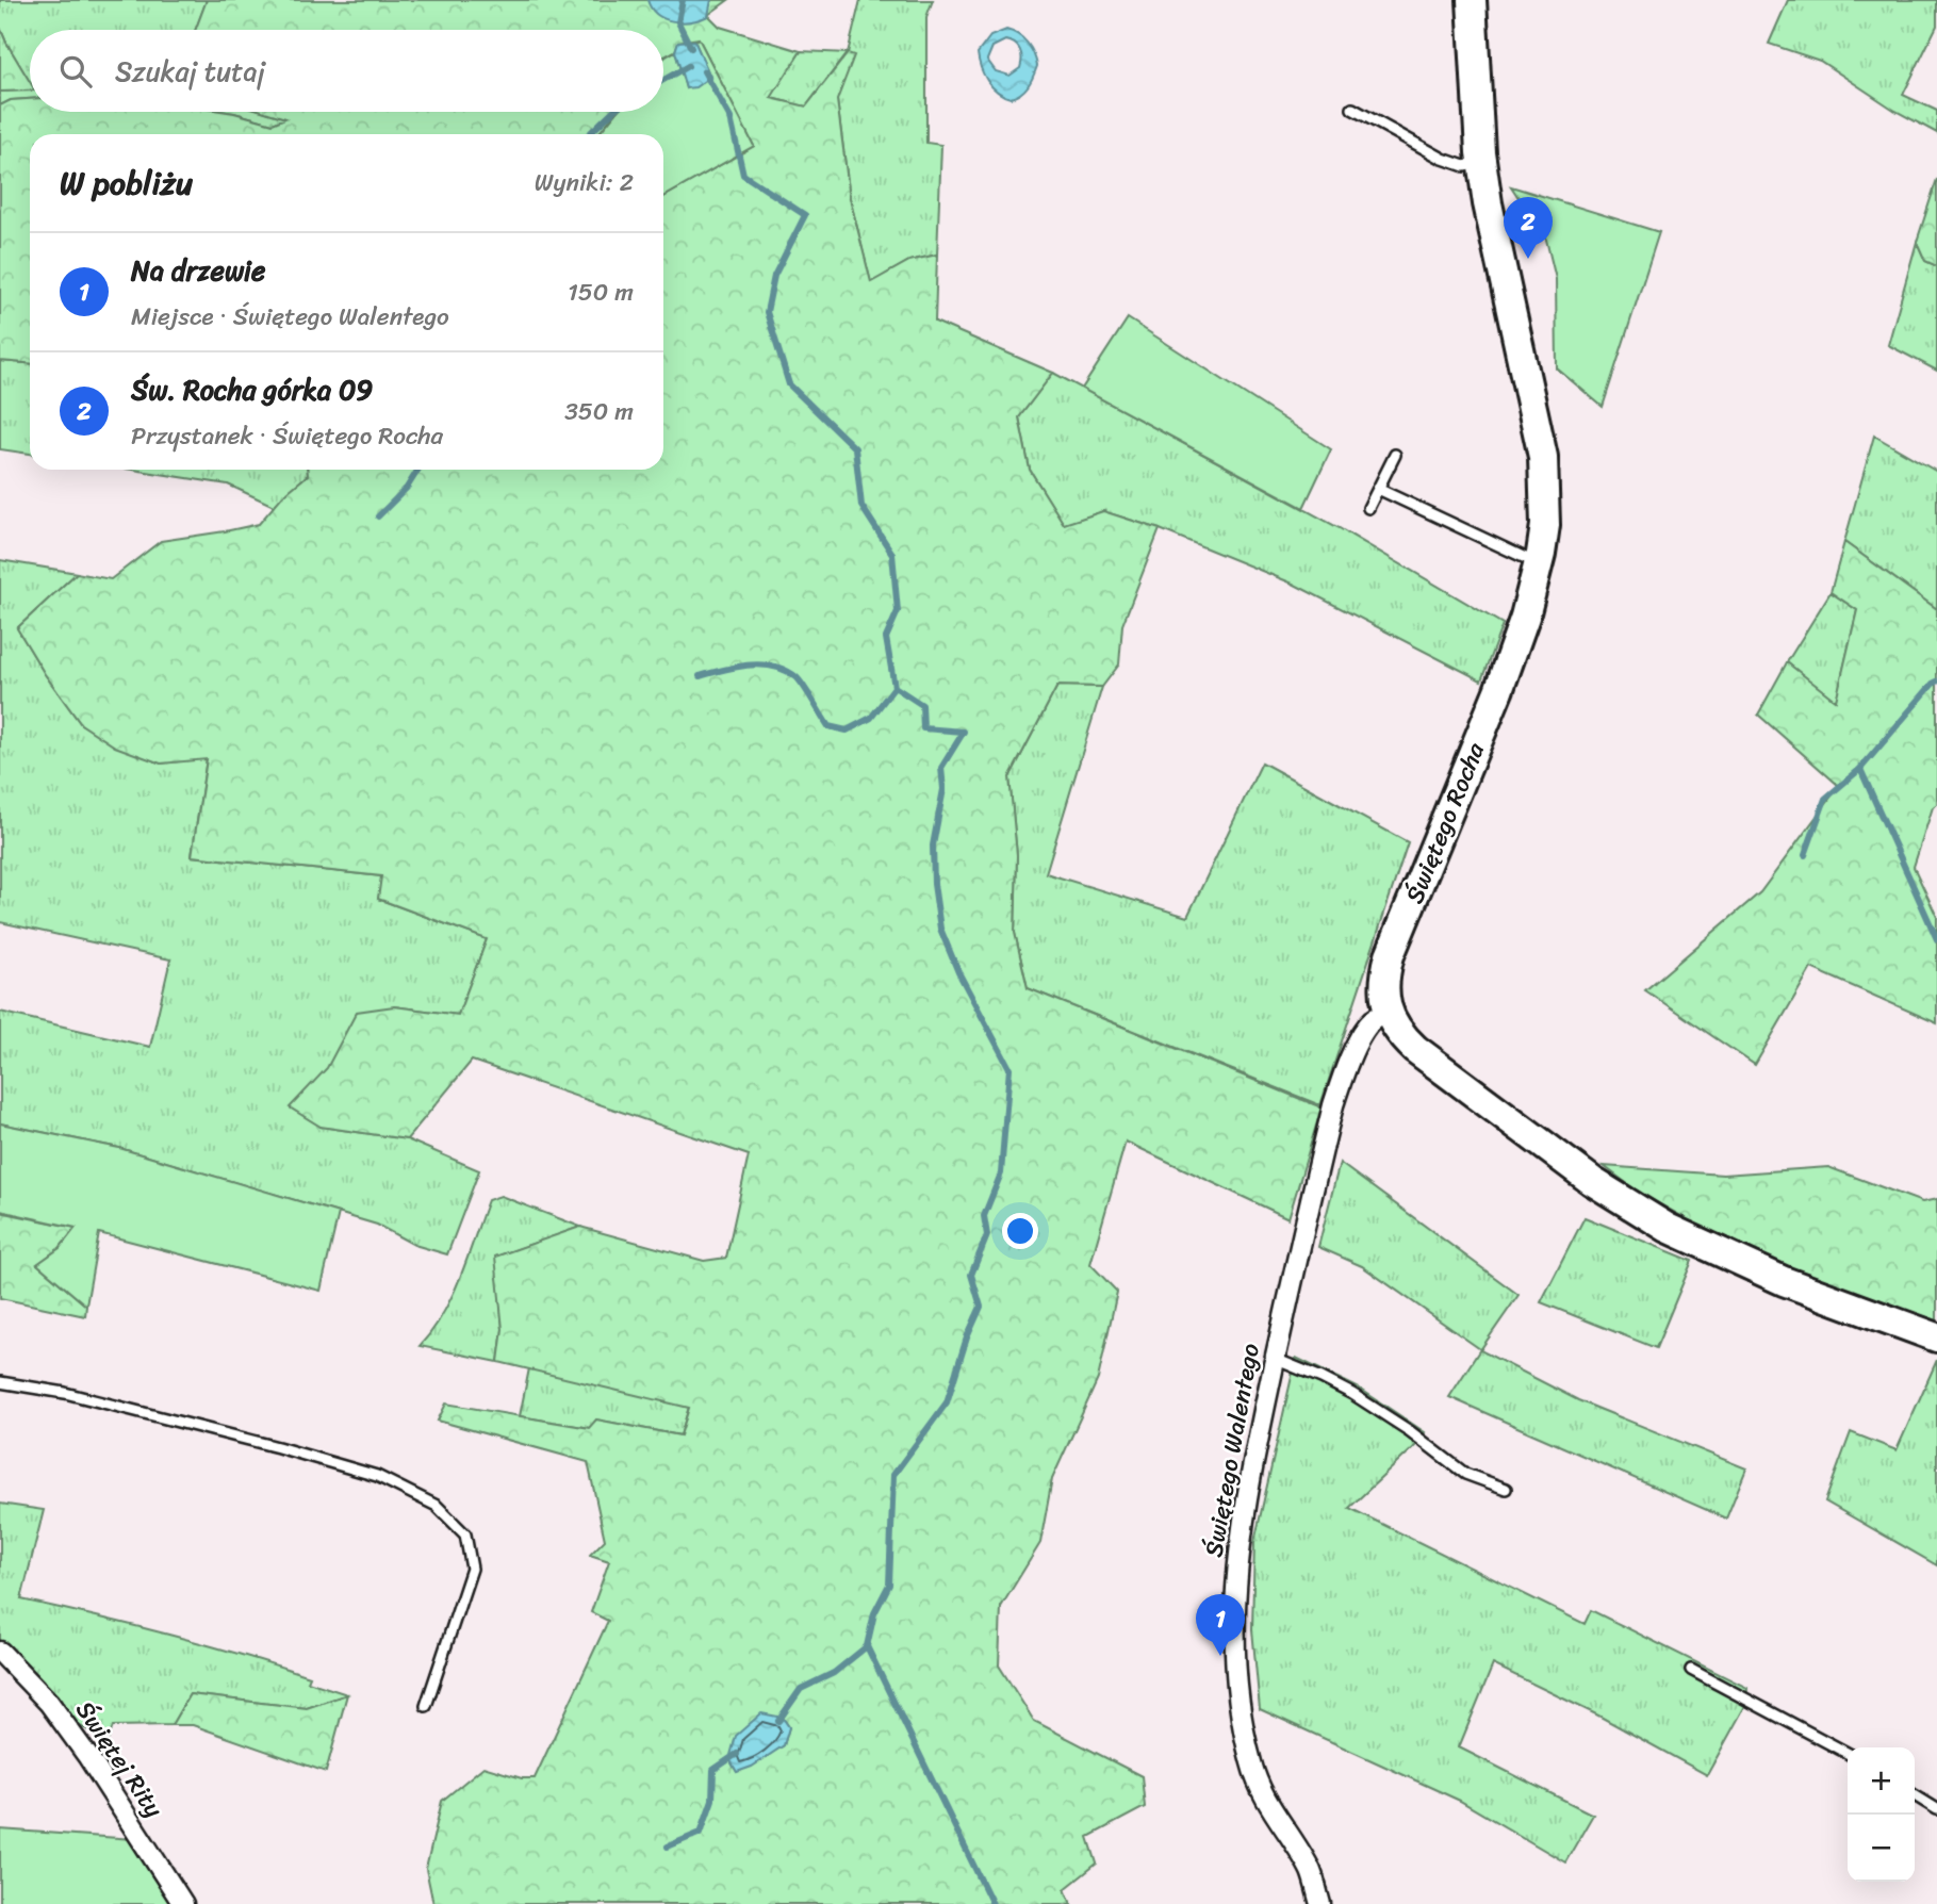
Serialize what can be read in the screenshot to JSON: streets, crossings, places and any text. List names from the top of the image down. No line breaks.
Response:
{"streets":{"street":["Świętego Rocha","Świętego Walentego","Świętej Rity"]},"crossings":[["Świętego Rocha","Świętego Walentego"]],"page":{"search":"Szukaj tutaj","heading":["W pobliżu","Wyniki: 2"],"pins":["2","1"],"list":[{"mark":"1","name":"Na drzewie","note":"Miejsce · Świętego Walentego","value":"150 m"},{"mark":"2","name":"Św. Rocha górka 09","note":"Przystanek · Świętego Rocha","value":"350 m"}],"map_buttons":["+","−"]}}
